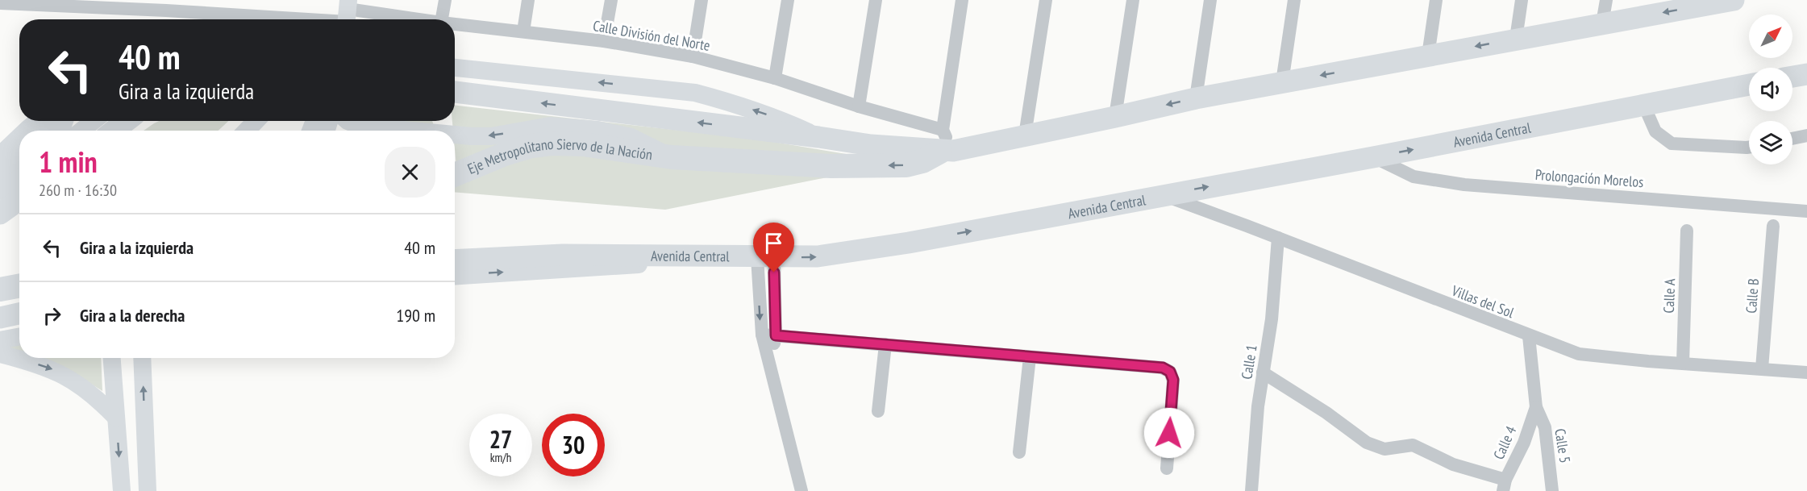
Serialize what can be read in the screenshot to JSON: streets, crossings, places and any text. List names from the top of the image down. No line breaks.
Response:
{"streets":{"highway":["Avenida Central","Eje Metropolitano Siervo de la Nación"],"street":["Calle División del Norte","Prolongación Morelos","Calle A","Calle B","Villas del Sol","Calle 1","Calle 4","Calle 5"]},"crossings":[["Calle División del Norte","Eje Metropolitano Siervo de la Nación"],["Avenida Central","Prolongación Morelos"],["Avenida Central","Villas del Sol"],["Calle A","Villas del Sol"],["Calle B","Villas del Sol"],["Villas del Sol","Calle 1"],["Calle 4","Calle 5"]],"north":"top right","page":{"turn":["40 m","Gira a la izquierda"],"heading":["1 min","260 m · 16:30"],"list":[{"name":"Gira a la izquierda","value":"40 m"},{"name":"Gira a la derecha","value":"190 m"}],"speed":"27 km/h","limit":"30"}}
